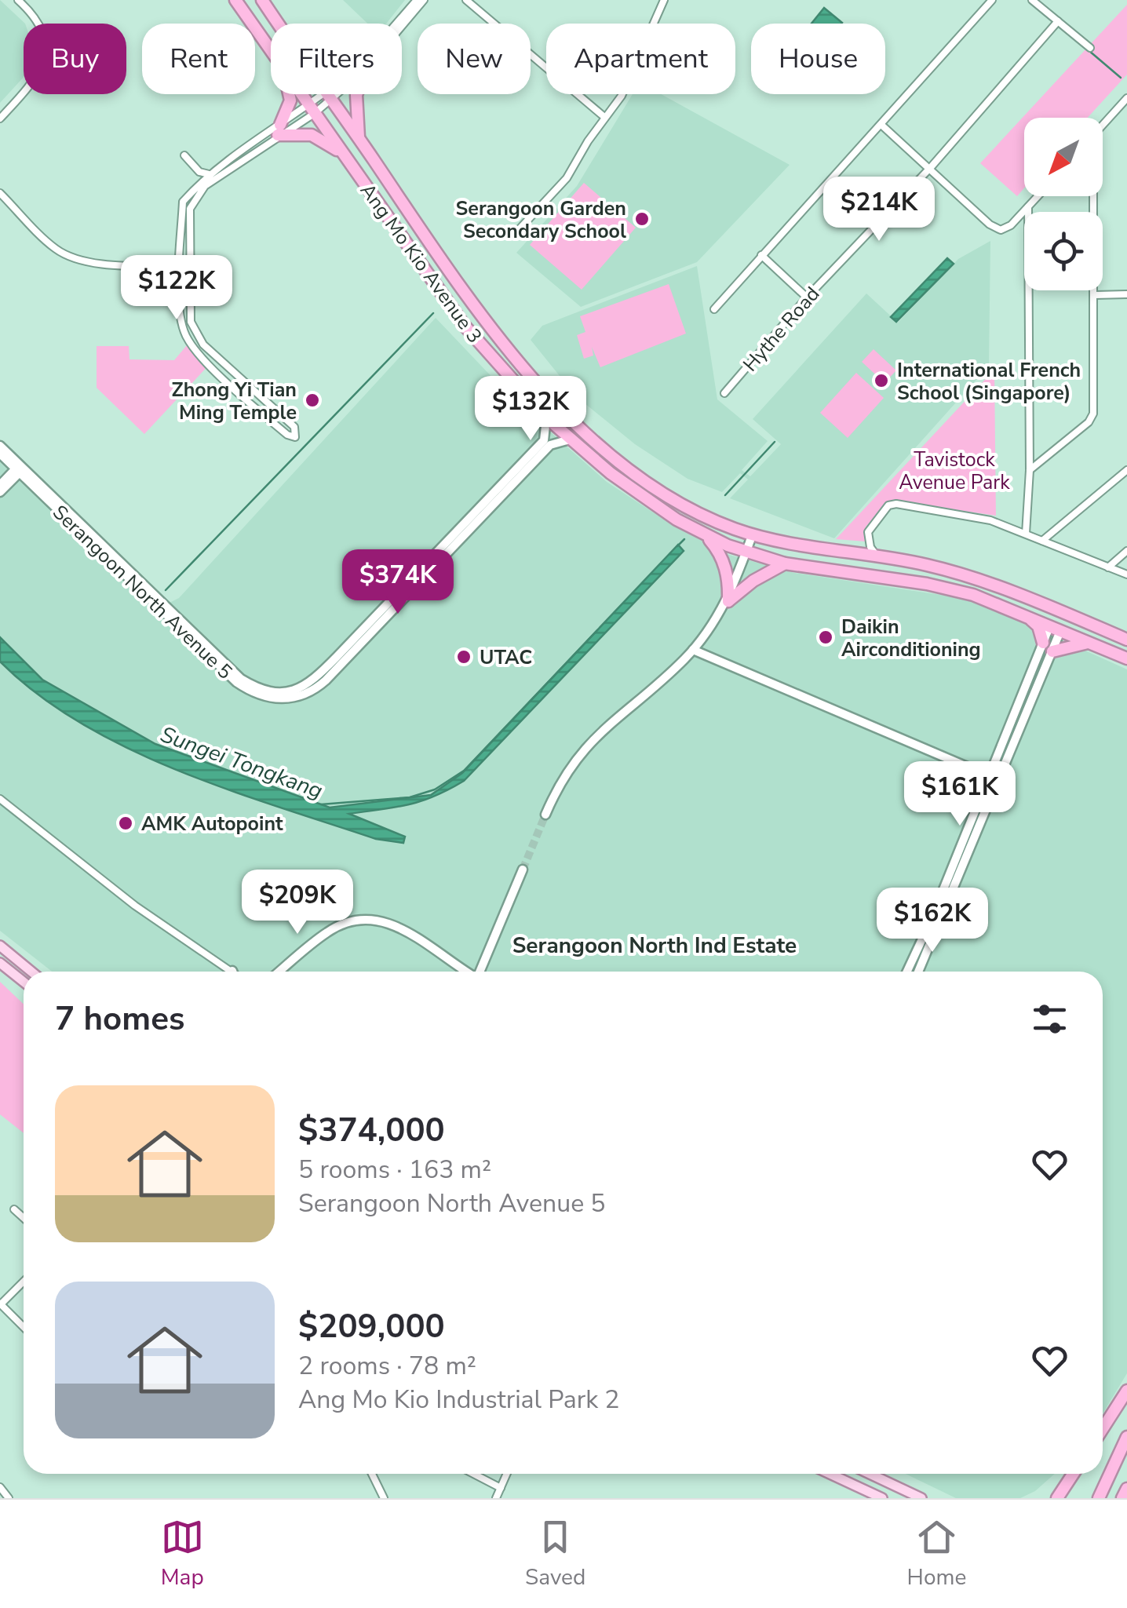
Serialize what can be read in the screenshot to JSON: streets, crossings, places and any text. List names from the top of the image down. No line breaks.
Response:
{"streets":{"highway":["Ang Mo Kio Avenue 3"],"street":["Hythe Road","Serangoon North Avenue 5"]},"crossings":[["Ang Mo Kio Avenue 3","Serangoon North Avenue 5"]],"districts":["Serangoon North Ind Estate"],"water":["Sungei Tongkang"],"parks":["Tavistock Avenue Park"],"places":["Serangoon Garden Secondary School","International French School (Singapore)","Zhong Yi Tian Ming Temple","Daikin Airconditioning","UTAC","AMK Autopoint"],"north":"bottom left","page":{"chip":["Buy","Rent","Filters","New","Apartment","House"],"price":["$214K","$122K","$132K","$374K","$161K","$209K","$162K"],"heading":"7 homes","list":[{"name":"$374,000","note":"5 rooms · 163 m² · Serangoon North Avenue 5"},{"name":"$209,000","note":"2 rooms · 78 m² · Ang Mo Kio Industrial Park 2"}],"tabs":["Map","Saved","Home"]}}
